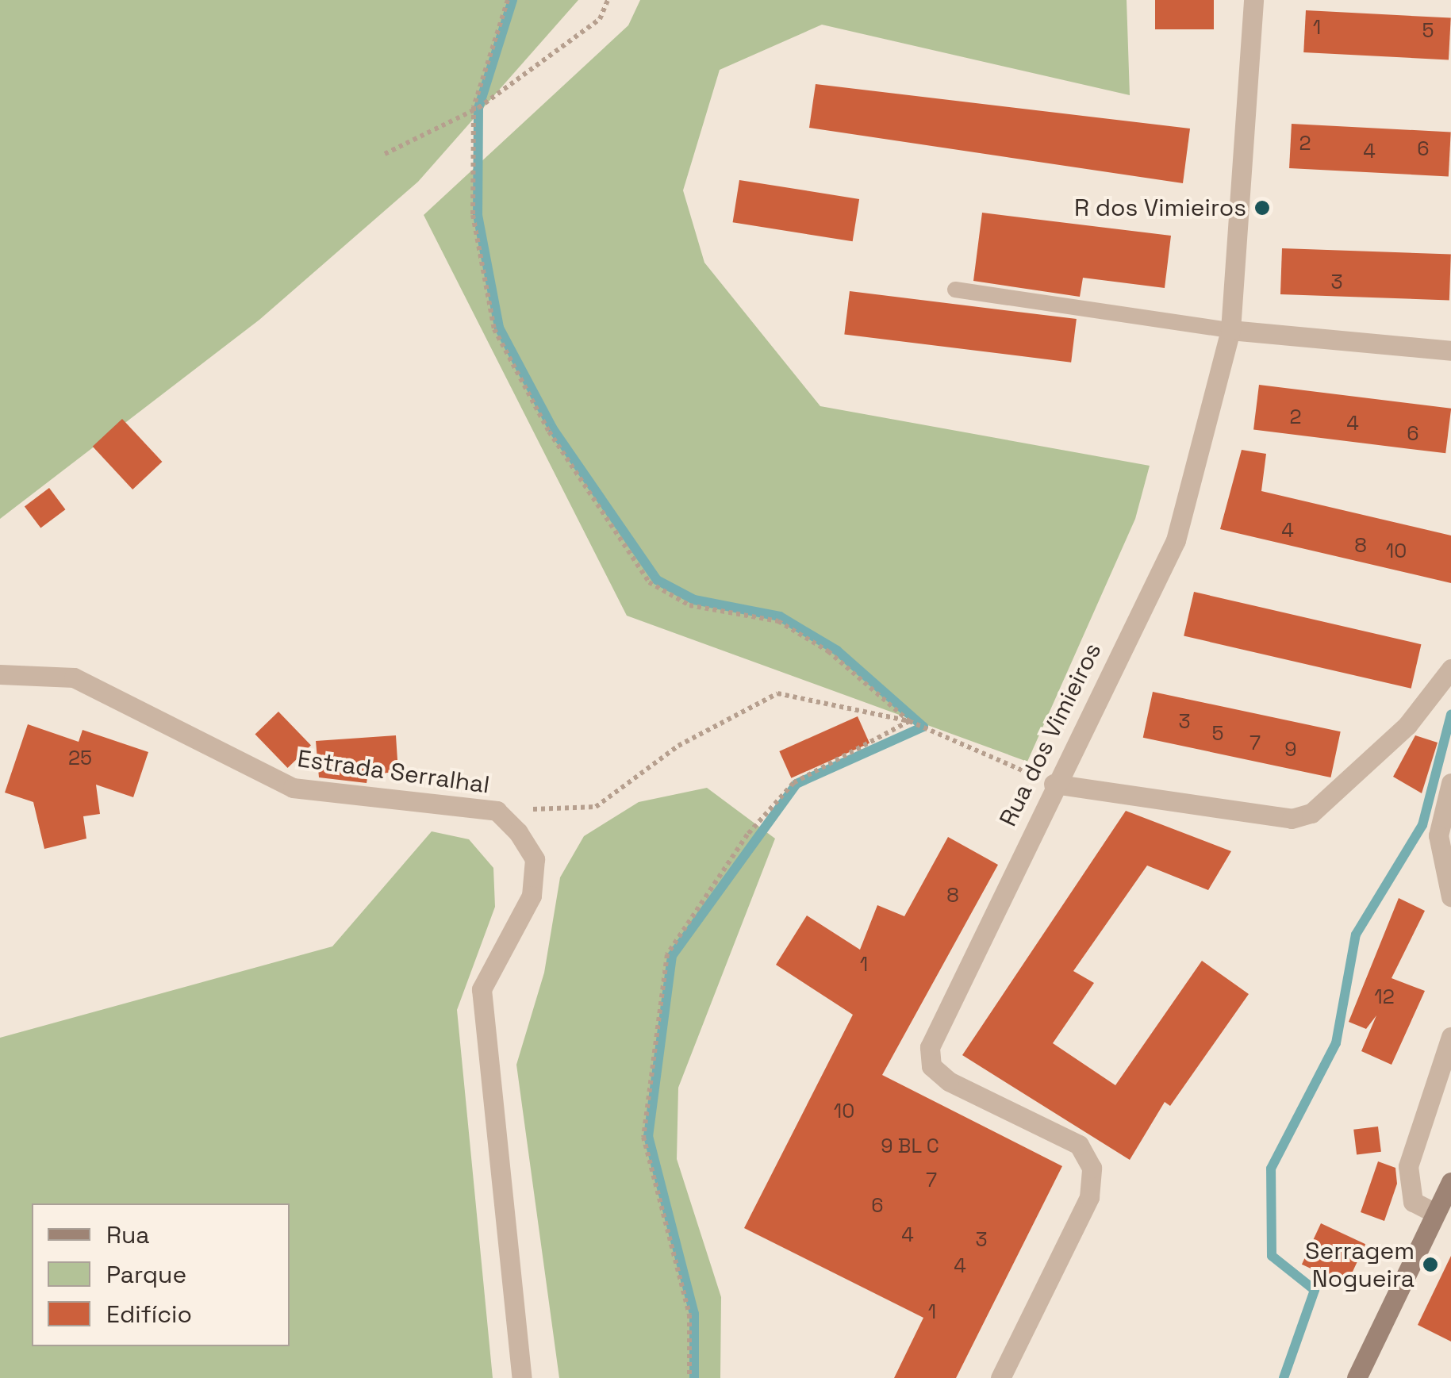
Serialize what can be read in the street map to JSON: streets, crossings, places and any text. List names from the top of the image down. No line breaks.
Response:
{"streets":{"street":["Rua dos Vimieiros","Estrada Serralhal"]},"places":["R dos Vimieiros","Serragem Nogueira"],"house_numbers":["1","5","2","6","4","3","2","4","6","4","8","10","3","5","7","9","25","8","1","12","10","9 BL C","7","6","4","3","4","1"],"legend":["Rua","Parque","Edifício"]}
